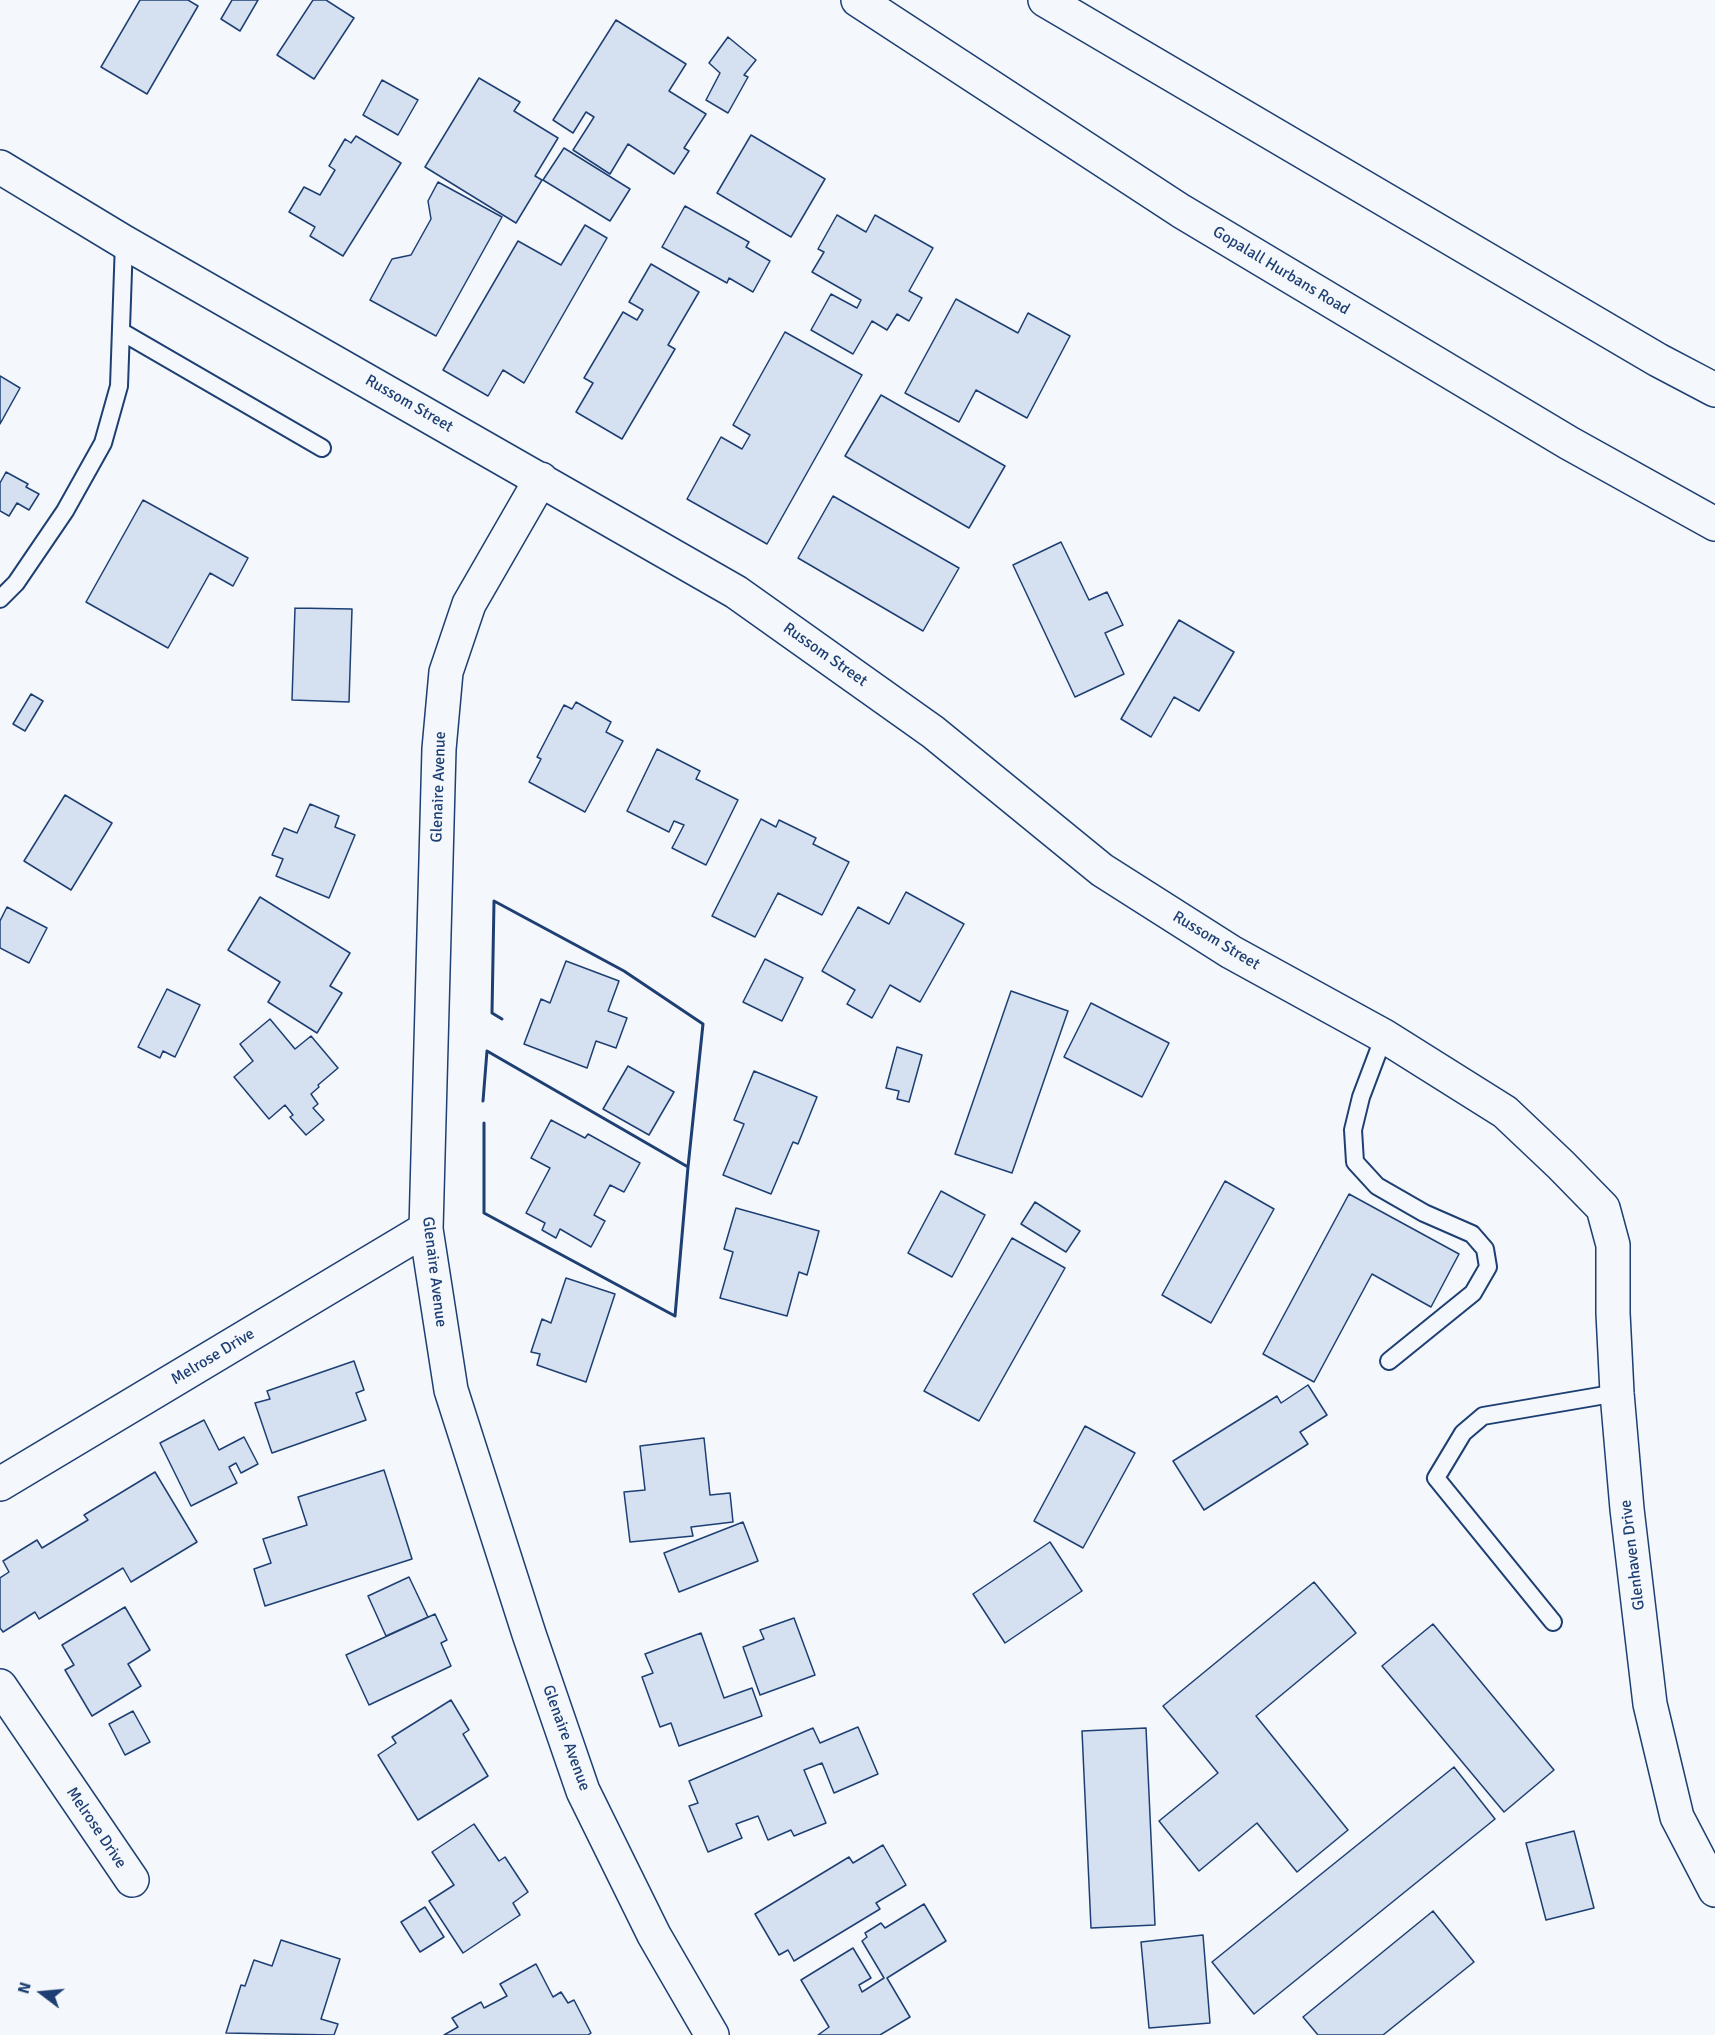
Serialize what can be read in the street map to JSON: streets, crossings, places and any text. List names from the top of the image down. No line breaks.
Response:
{"streets":{"street":["Gopalall Hurbans Road","Russom Street","Glenaire Avenue","Melrose Drive","Glenhaven Drive"]},"crossings":[["Russom Street","Glenaire Avenue"],["Russom Street","Glenhaven Drive"],["Glenaire Avenue","Melrose Drive"]],"north":"left"}
